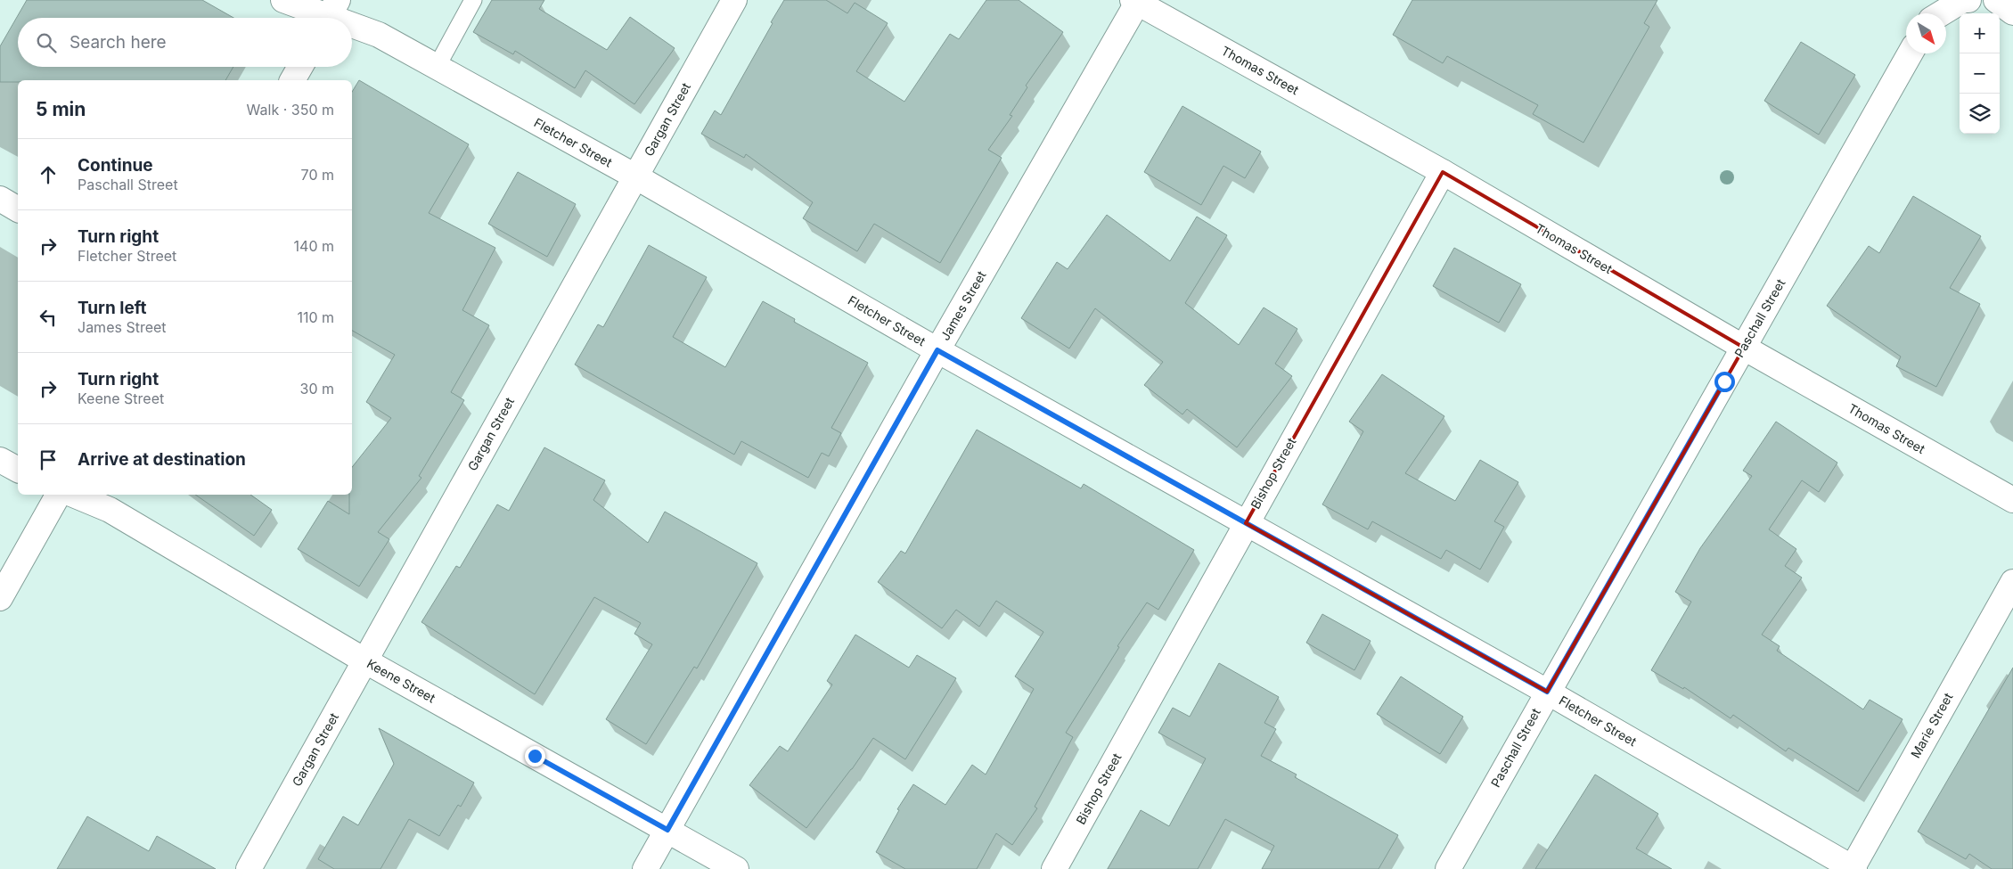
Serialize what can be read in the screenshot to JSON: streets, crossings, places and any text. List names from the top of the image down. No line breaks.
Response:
{"streets":{"street":["Thomas Street","Gargan Street","Fletcher Street","James Street","Paschall Street","Bishop Street","Keene Street","Marie Street"]},"crossings":[["Thomas Street","James Street"],["Thomas Street","Paschall Street"],["Thomas Street","Bishop Street"],["Gargan Street","Fletcher Street"],["Gargan Street","Keene Street"],["Fletcher Street","James Street"],["Fletcher Street","Paschall Street"],["Fletcher Street","Bishop Street"],["Fletcher Street","Marie Street"],["James Street","Keene Street"]],"north":"bottom right","page":{"map_buttons":["+","−"],"search":"Search here","heading":["5 min","Walk · 350 m"],"list":[["Continue","Paschall Street","70 m"],["Turn right","Fletcher Street","140 m"],["Turn left","James Street","110 m"],["Turn right","Keene Street","30 m"],"Arrive at destination"]}}
